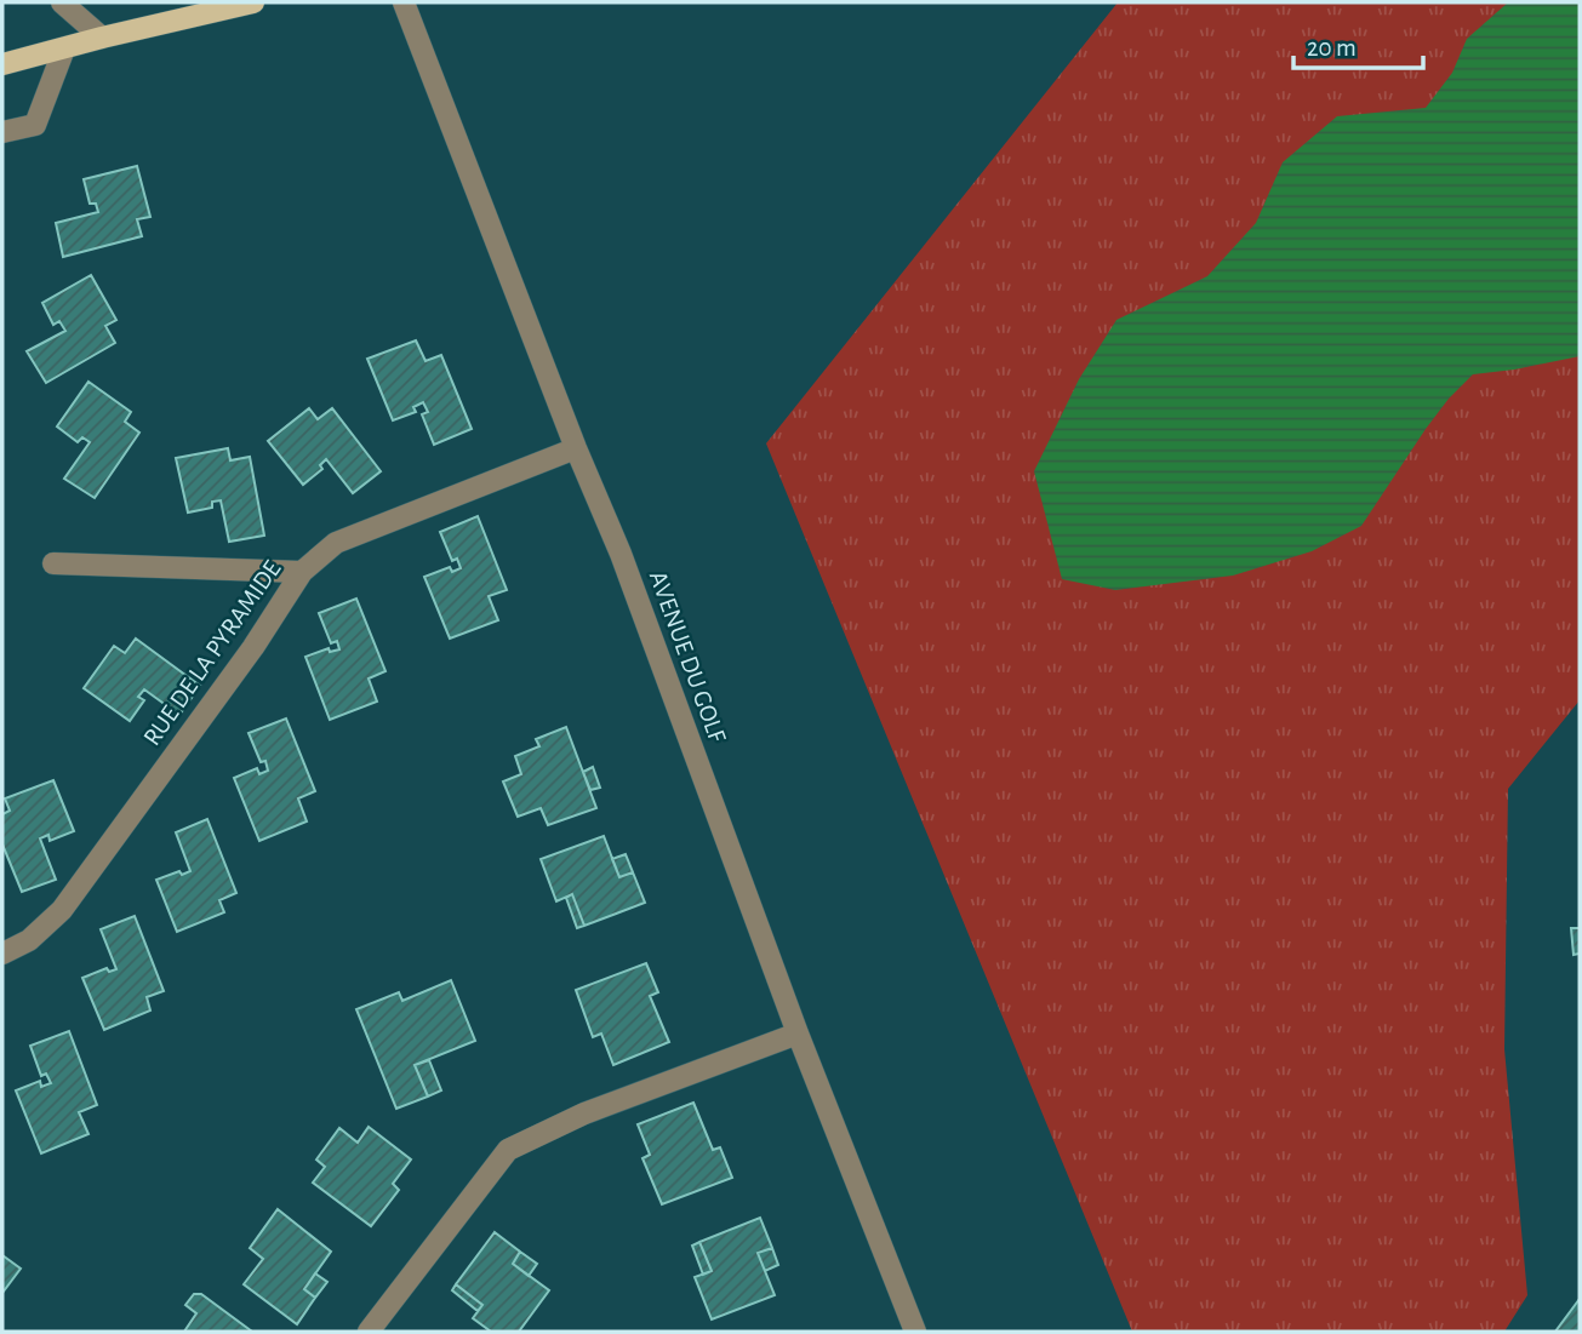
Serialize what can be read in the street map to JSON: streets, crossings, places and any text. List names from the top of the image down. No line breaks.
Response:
{"streets":{"street":["RUE DE LA PYRAMIDE","AVENUE DU GOLF"]},"crossings":[["RUE DE LA PYRAMIDE","AVENUE DU GOLF"]],"scale_bar":"20 m"}
